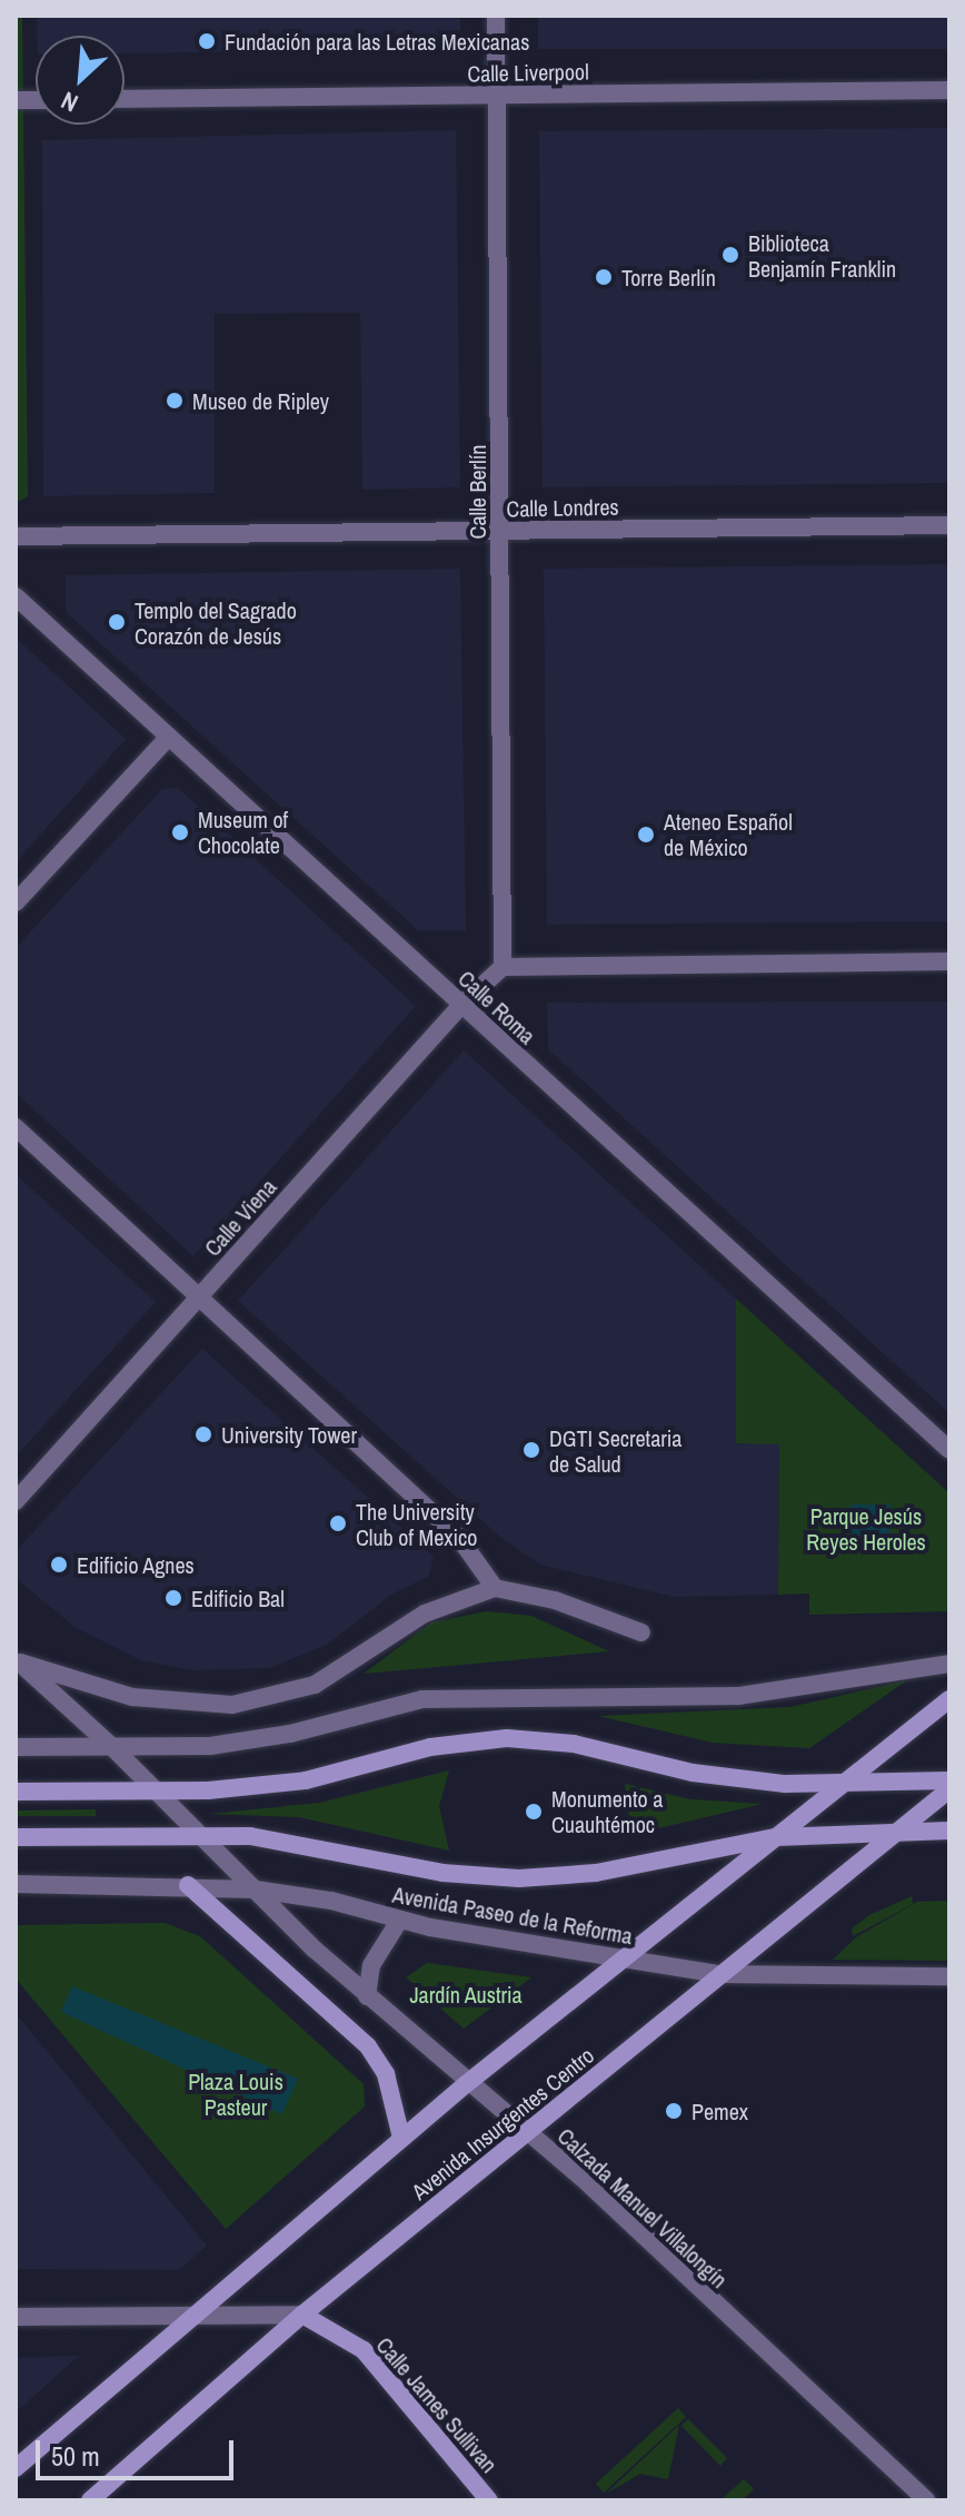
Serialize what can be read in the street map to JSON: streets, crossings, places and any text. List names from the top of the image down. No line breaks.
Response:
{"streets":{"main road":["Avenida Paseo de la Reforma","Avenida Insurgentes Centro","Calle James Sullivan"],"street":["Calle Liverpool","Calle Berlín","Calle Londres","Calle Roma","Calle Viena","Calzada Manuel Villalongín"]},"crossings":[["Calle Liverpool","Calle Berlín"],["Calle Berlín","Calle Londres"],["Calle Berlín","Calle Viena"],["Calle Roma","Calle Viena"],["Avenida Paseo de la Reforma","Avenida Insurgentes Centro"],["Avenida Paseo de la Reforma","Calzada Manuel Villalongín"],["Avenida Insurgentes Centro","Calzada Manuel Villalongín"],["Avenida Insurgentes Centro","Calle James Sullivan"]],"parks":["Parque Jesús Reyes Heroles","Jardín Austria","Plaza Louis Pasteur"],"places":["Fundación para las Letras Mexicanas","Biblioteca Benjamín Franklin","Torre Berlín","Museo de Ripley","Templo del Sagrado Corazón de Jesús","Museum of Chocolate","Ateneo Español de México","University Tower","DGTI Secretaria de Salud","The University Club of Mexico","Edificio Agnes","Edificio Bal","Monumento a Cuauhtémoc","Pemex"],"scale_bar":"50 m","north":"bottom left"}
